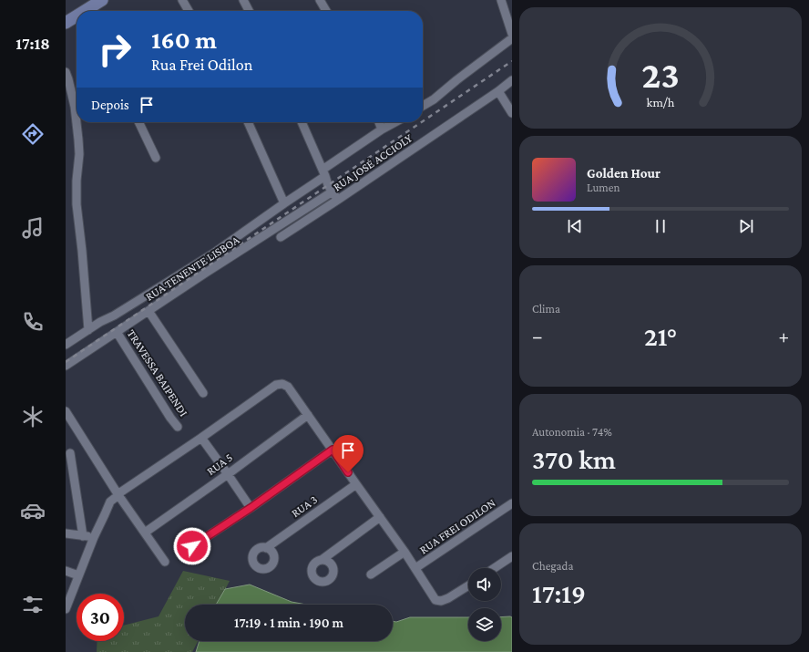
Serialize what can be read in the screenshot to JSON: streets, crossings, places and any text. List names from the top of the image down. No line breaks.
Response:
{"streets":{"street":["RUA JOSÉ ACCIOLY","RUA TENENTE LISBOA","TRAVESSA BAIPENDI","RUA 5","RUA 3","RUA FREI ODILON"]},"crossings":[["RUA TENENTE LISBOA","TRAVESSA BAIPENDI"],["RUA 5","RUA FREI ODILON"],["RUA 3","RUA FREI ODILON"]],"page":{"tabs":"17:18","turn":["160 m","Rua Frei Odilon"],"then":"Depois","song":["Golden Hour","Lumen"],"tile":["Clima",["Autonomia · 74%","370 km"],["Chegada","17:19"]],"heat":["−","21°","+"],"limit":"30","trip":"17:19 · 1 min · 190 m","gauge":["23","km/h"]}}
